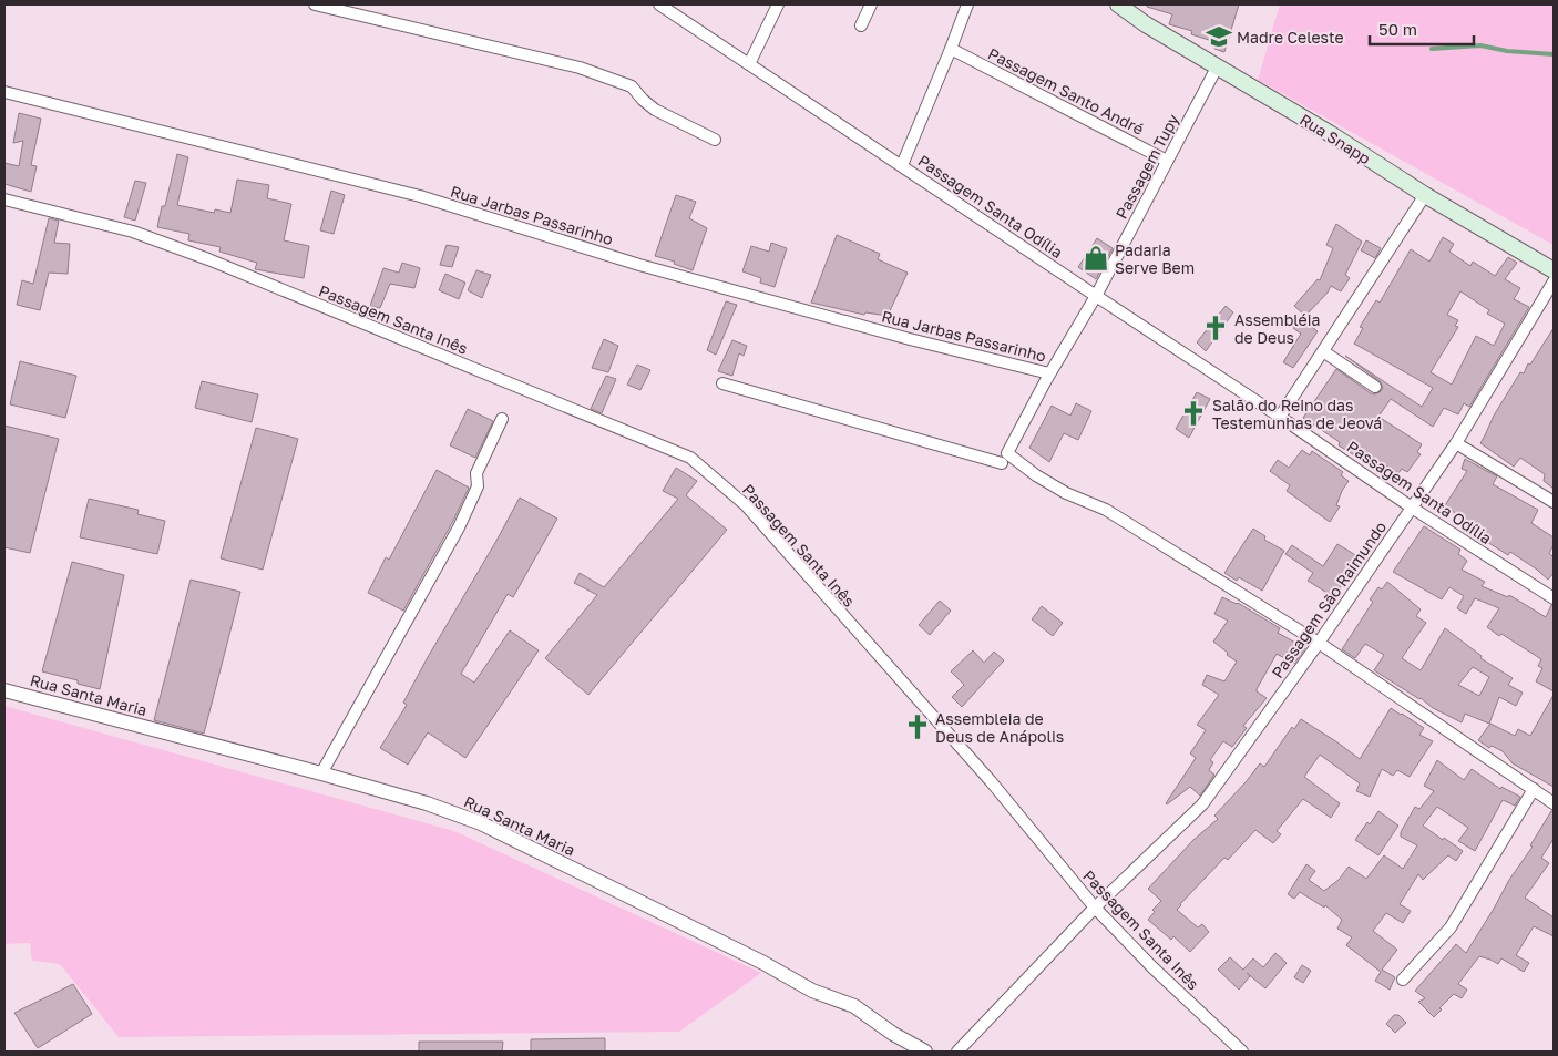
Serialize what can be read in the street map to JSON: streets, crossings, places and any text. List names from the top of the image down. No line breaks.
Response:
{"streets":{"main road":["Rua Snapp"],"street":["Passagem Santo André","Passagem Tupy","Passagem Santa Odília","Rua Jarbas Passarinho","Passagem Santa Inês","Passagem São Raimundo","Rua Santa Maria"]},"crossings":[["Passagem Santo André","Passagem Tupy"],["Rua Snapp","Passagem Tupy"],["Passagem Tupy","Passagem Santa Odília"],["Passagem Tupy","Rua Jarbas Passarinho"],["Passagem Santa Odília","Passagem São Raimundo"],["Passagem Santa Inês","Passagem São Raimundo"]],"places":{"school or university":["Madre Celeste"],"shop":["Padaria Serve Bem"],"church":["Assembléia de Deus","Salão do Reino das Testemunhas de Jeová","Assembleia de Deus de Anápolis"]},"scale_bar":"50 m"}
